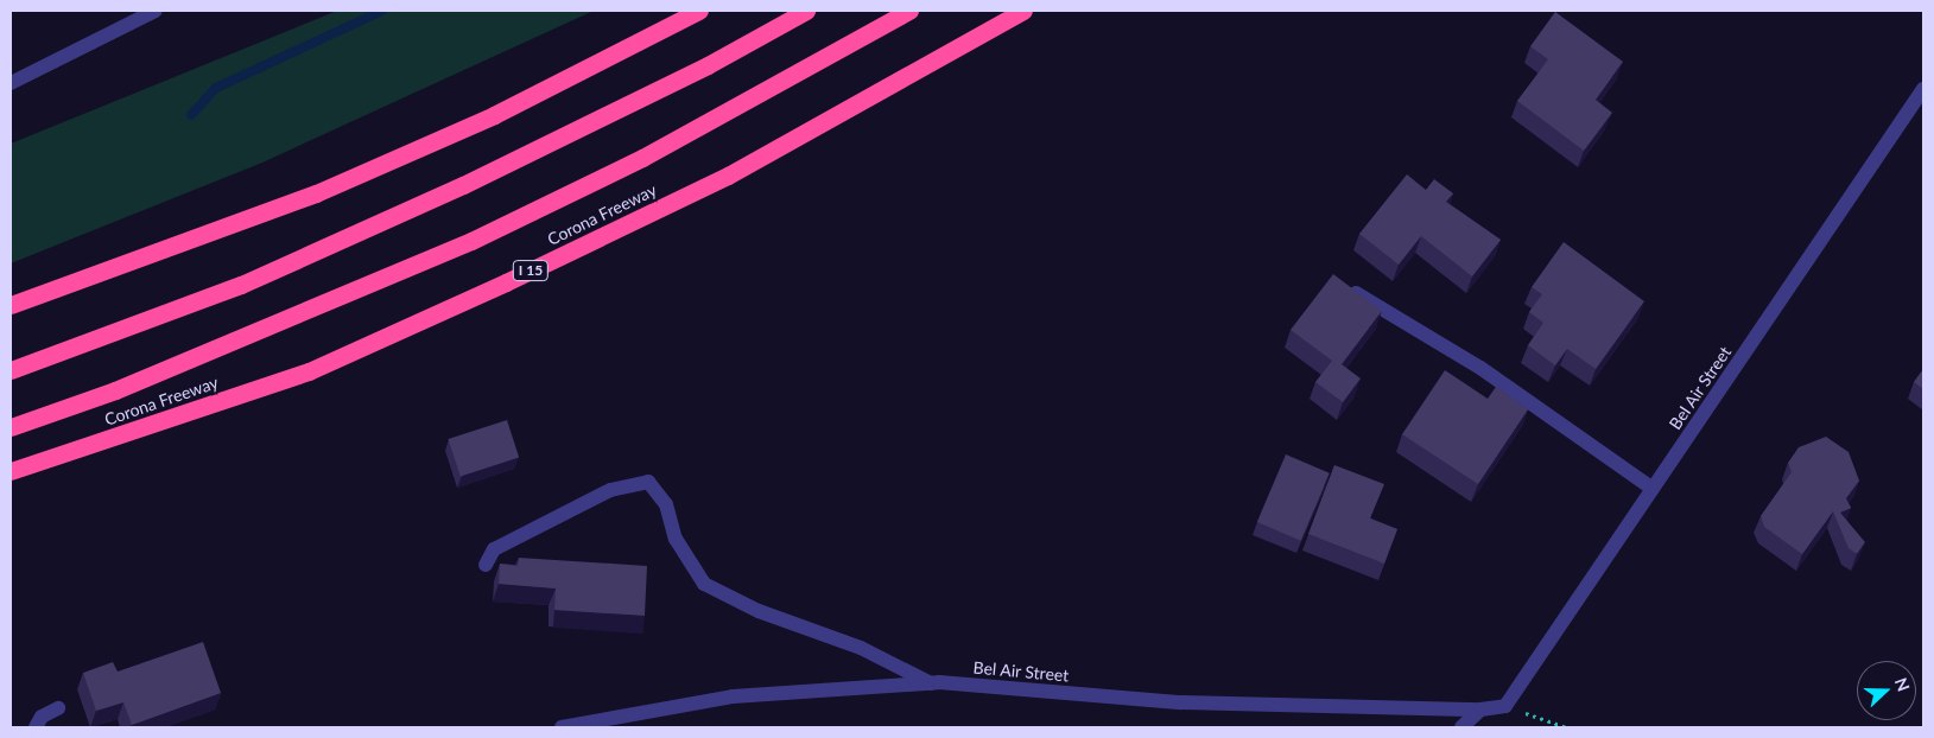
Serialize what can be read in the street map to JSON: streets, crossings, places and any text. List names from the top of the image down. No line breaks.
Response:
{"streets":{"highway":["Corona Freeway","I 15"],"street":["Bel Air Street"]},"north":"right"}
